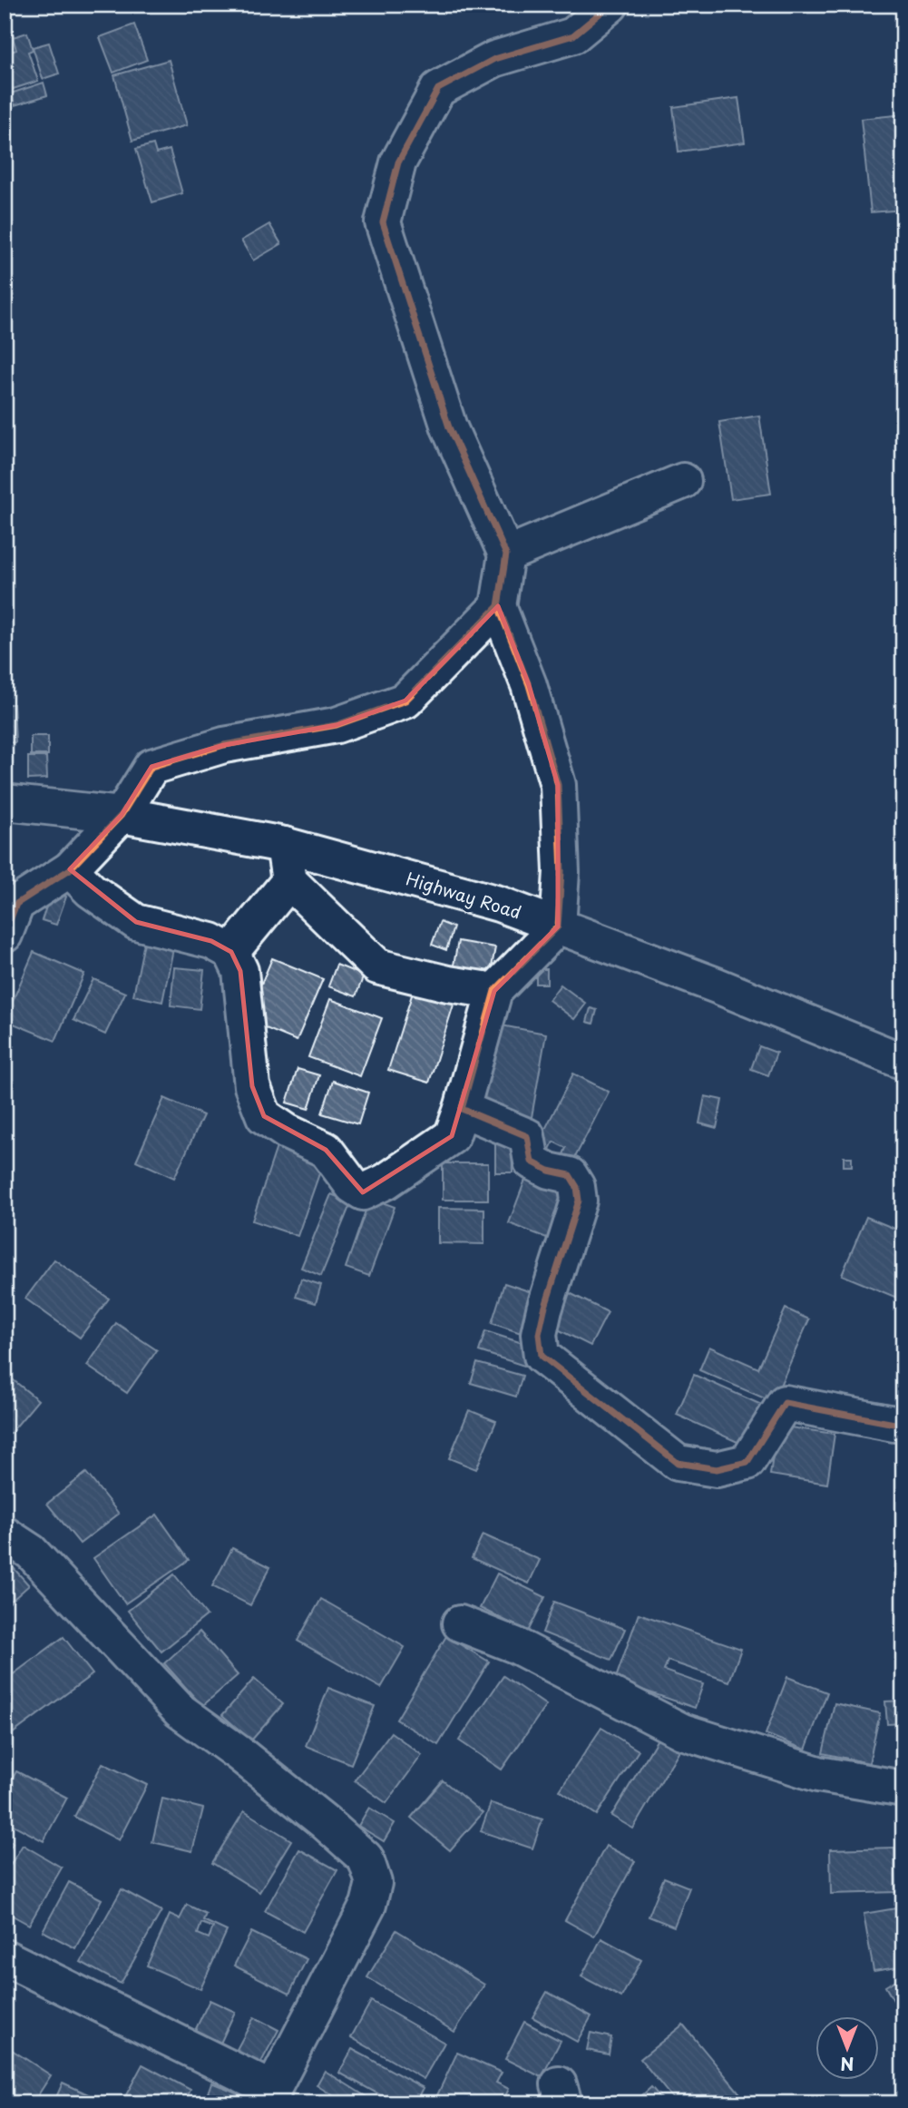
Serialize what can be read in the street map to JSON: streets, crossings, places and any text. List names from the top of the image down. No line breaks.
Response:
{"streets":{"street":["Highway Road"]},"north":"bottom"}
